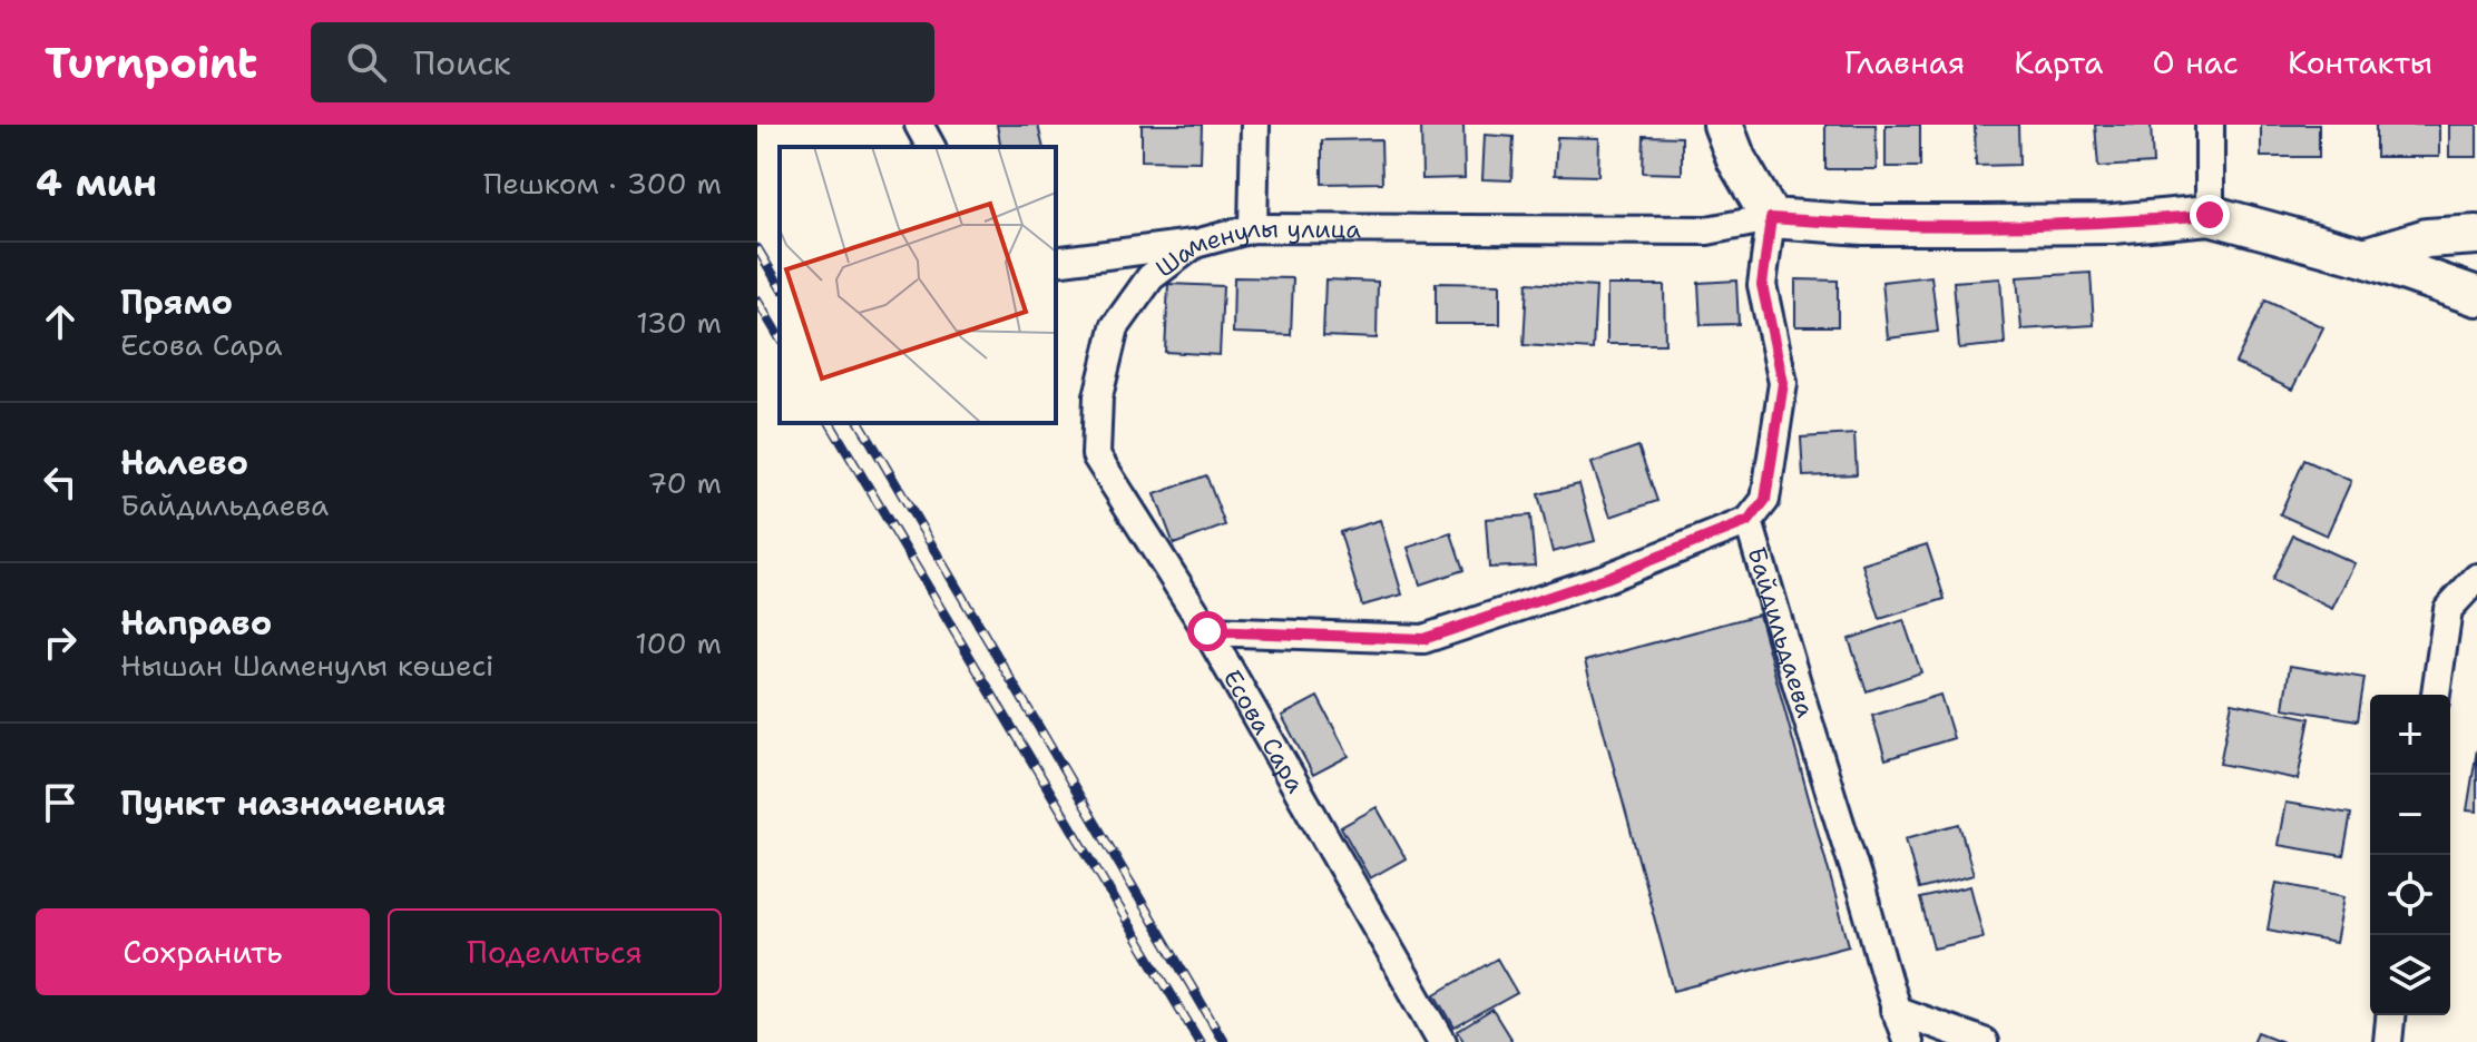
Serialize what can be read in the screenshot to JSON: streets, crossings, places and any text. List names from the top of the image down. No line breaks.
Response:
{"streets":{"street":["Шаменулы улица","Байдильдаева","Есова Сара"]},"crossings":[["Шаменулы улица","Байдильдаева"],["Шаменулы улица","Есова Сара"],["Байдильдаева","Есова Сара"]],"page":{"header":"Turnpoint","search":"Поиск","nav":["Главная","Карта","О нас","Контакты"],"heading":["4 мин","Пешком · 300 m"],"list":[["Прямо","Есова Сара","130 m"],["Налево","Байдильдаева","70 m"],["Направо","Нышан Шаменулы көшесі","100 m"],"Пункт назначения"],"map_buttons":["+","−"],"buttons":["Сохранить","Поделиться"]}}
